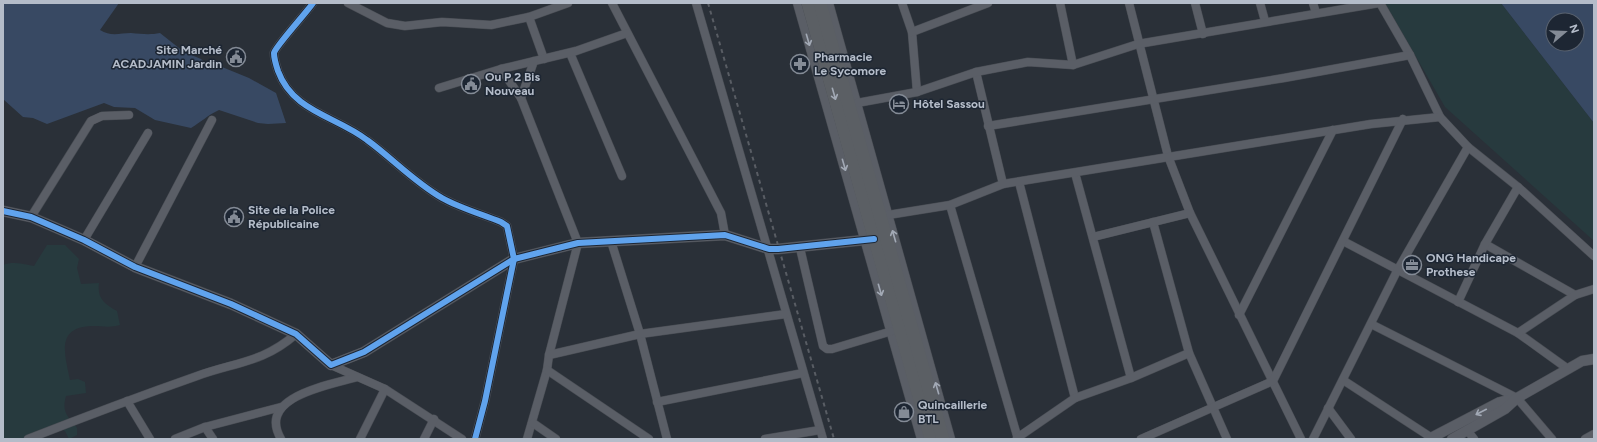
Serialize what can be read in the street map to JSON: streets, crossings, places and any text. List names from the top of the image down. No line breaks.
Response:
{"places":{"public building":["Site Marché ACADJAMIN Jardin","Ou P 2 Bis Nouveau","Site de la Police Républicaine"],"pharmacy":["Pharmacie Le Sycomore"],"hotel":["Hôtel Sassou"],"office":["ONG Handicape Prothese"],"shop":["Quincaillerie BTL"]},"north":"right"}
